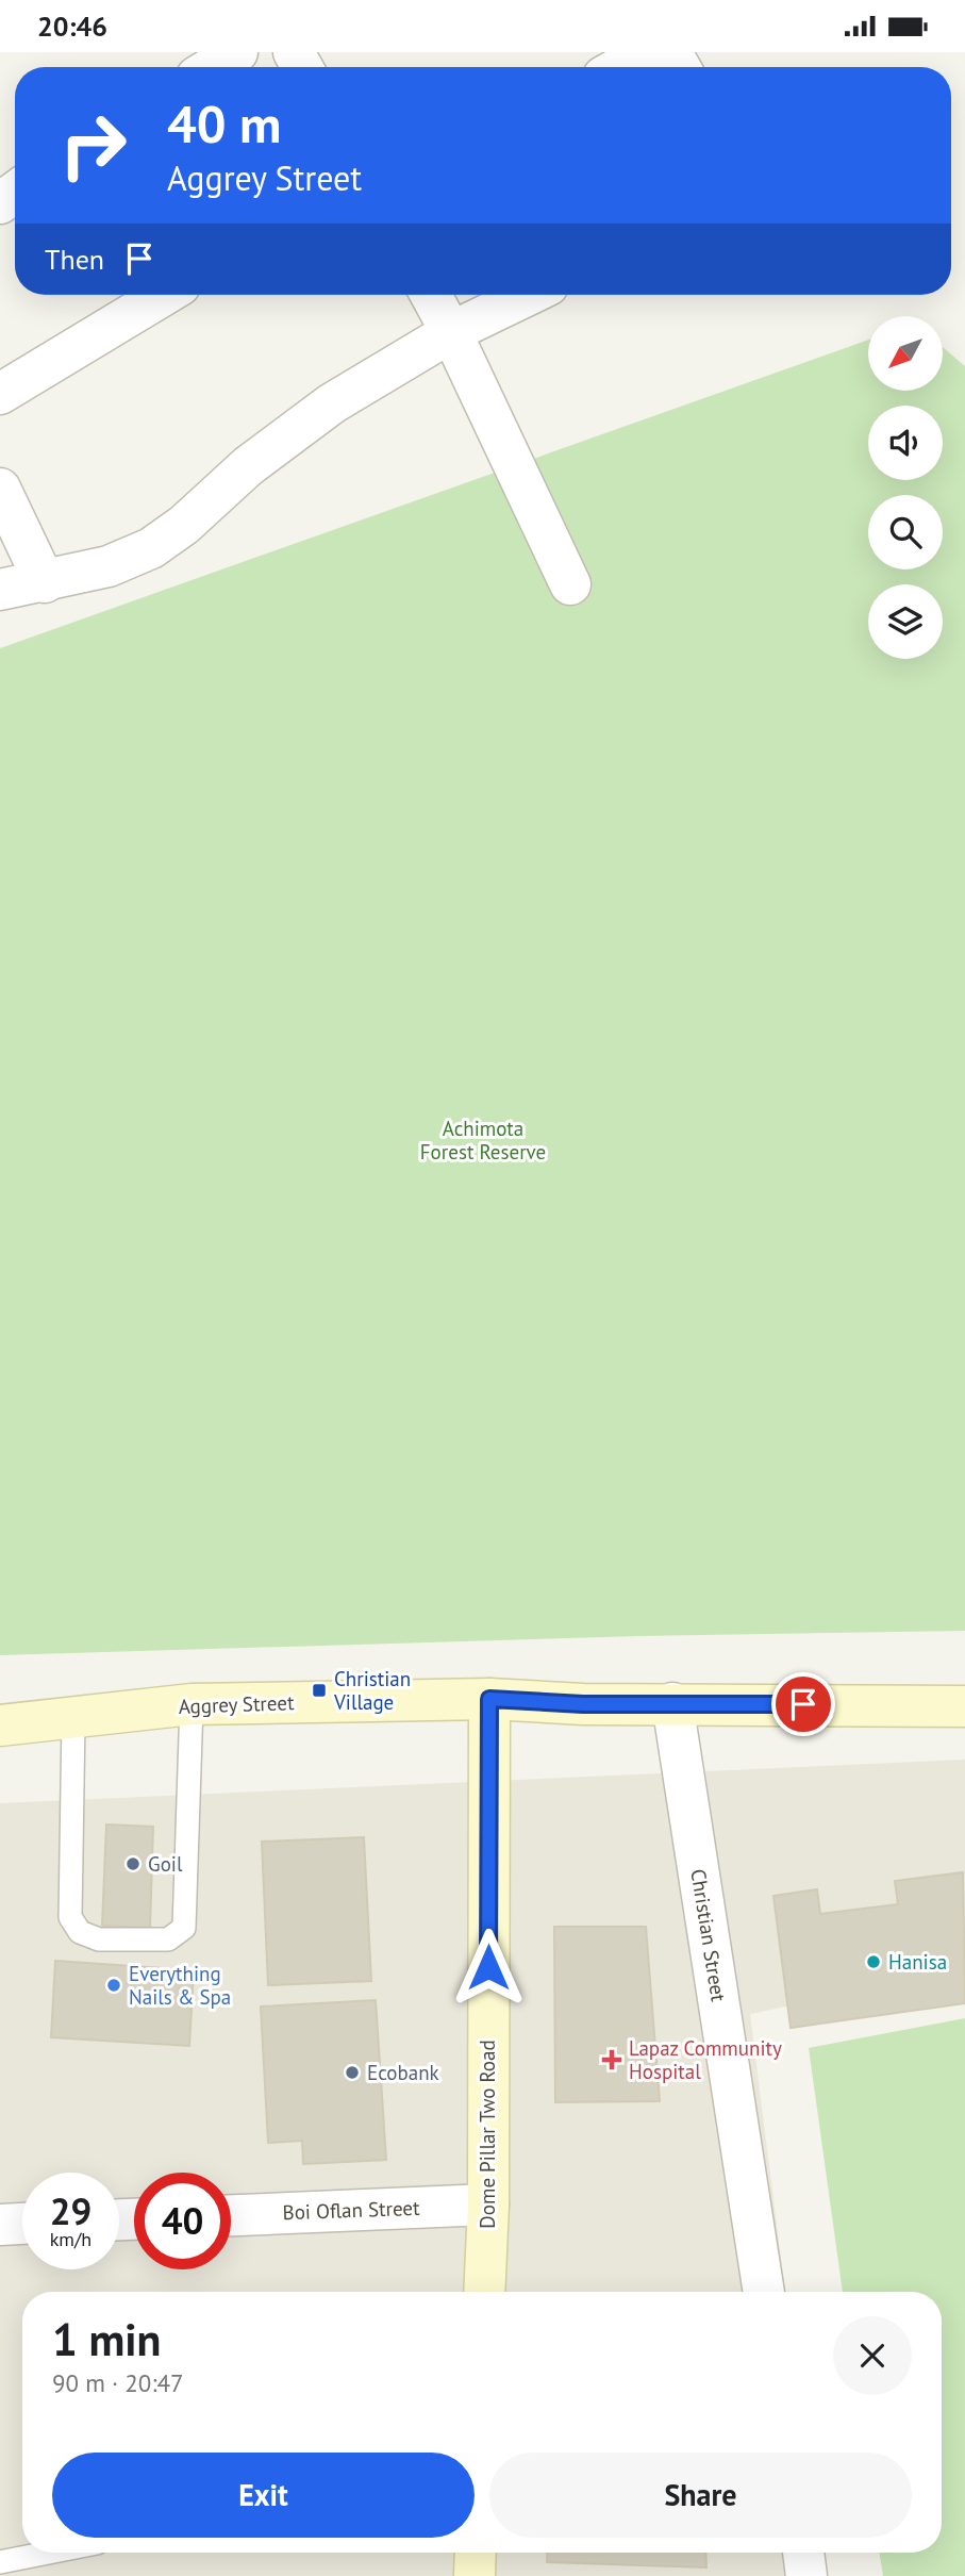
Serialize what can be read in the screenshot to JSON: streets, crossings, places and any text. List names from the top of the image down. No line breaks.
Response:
{"streets":{"main road":["Aggrey Street","Dome Pillar Two Road"],"street":["Christian Street","Boi Oflan Street"]},"crossings":[["Aggrey Street","Christian Street"],["Aggrey Street","Dome Pillar Two Road"],["Dome Pillar Two Road","Boi Oflan Street"]],"parks":["Achimota Forest Reserve"],"places":{"transit":["Christian Village"],"other":["Goil","Hanisa","Everything Nails & Spa","Ecobank"],"health":["Lapaz Community Hospital"]},"north":"bottom left","page":{"status":"20:46","turn":["40 m","Aggrey Street"],"then":"Then","speed":"29 km/h","limit":"40","heading":["1 min","90 m · 20:47"],"buttons":["Exit","Share"]}}
